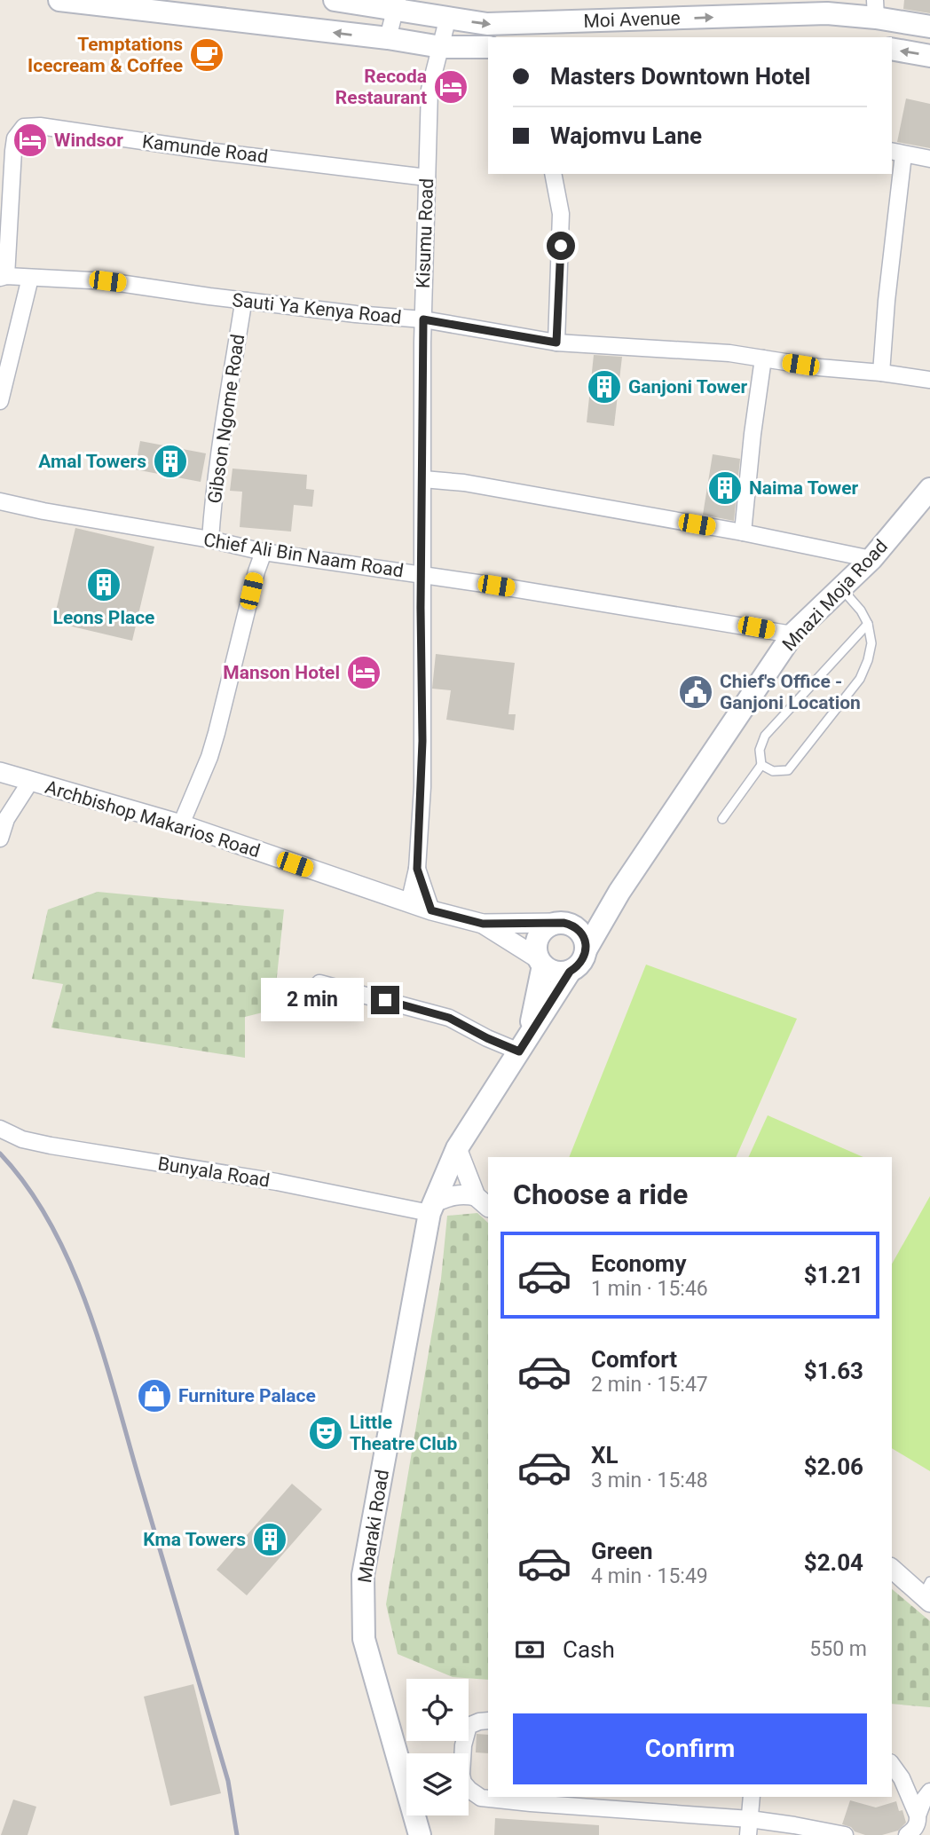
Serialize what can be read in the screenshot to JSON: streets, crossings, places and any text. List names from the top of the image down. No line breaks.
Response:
{"streets":{"main road":["Moi Avenue","Mnazi Moja Road","Mbaraki Road"],"street":["Kamunde Road","Kisumu Road","Sauti Ya Kenya Road","Gibson Ngome Road","Chief Ali Bin Naam Road","Archbishop Makarios Road","Bunyala Road"]},"crossings":[["Moi Avenue","Kisumu Road"],["Kamunde Road","Kisumu Road"],["Kamunde Road","Sauti Ya Kenya Road"],["Kisumu Road","Sauti Ya Kenya Road"],["Kisumu Road","Chief Ali Bin Naam Road"],["Kisumu Road","Archbishop Makarios Road"],["Sauti Ya Kenya Road","Gibson Ngome Road"],["Gibson Ngome Road","Chief Ali Bin Naam Road"],["Chief Ali Bin Naam Road","Mnazi Moja Road"],["Bunyala Road","Mbaraki Road"]],"one_way":["Moi Avenue"],"places":{"cafe":["Temptations Icecream & Coffee"],"hotel":["Recoda Restaurant","Windsor","Manson Hotel"],"building":["Ganjoni Tower","Amal Towers","Naima Tower","Leons Place","Kma Towers"],"public building":["Chief's Office - Ganjoni Location"],"shop":["Furniture Palace"],"theatre":["Little Theatre Club"]},"page":{"banner":["Masters Downtown Hotel","Wajomvu Lane"],"bubble":"2 min","heading":"Choose a ride","list":[{"name":"Economy","note":"1 min · 15:46","value":"$1.21"},{"name":"Comfort","note":"2 min · 15:47","value":"$1.63"},{"name":"XL","note":"3 min · 15:48","value":"$2.06"},{"name":"Green","note":"4 min · 15:49","value":"$2.04"}],"pay":["Cash","550 m"],"buttons":"Confirm"}}
